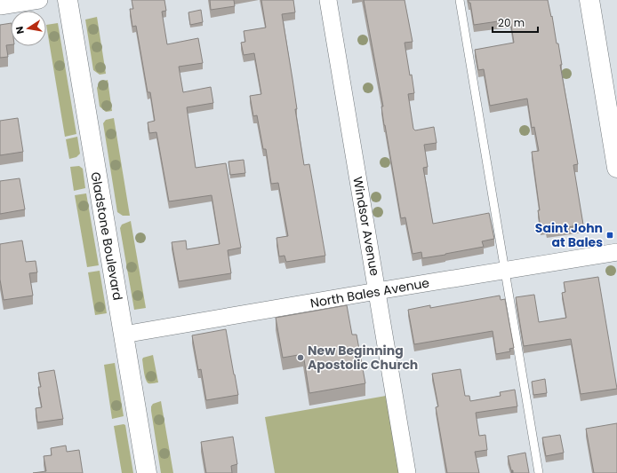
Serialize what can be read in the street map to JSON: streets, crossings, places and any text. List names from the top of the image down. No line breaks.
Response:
{"streets":{"street":["Windsor Avenue","Gladstone Boulevard","North Bales Avenue"]},"crossings":[["Windsor Avenue","North Bales Avenue"],["Gladstone Boulevard","North Bales Avenue"]],"places":{"transit":["Saint John at Bales"],"other":["New Beginning Apostolic Church"]},"scale_bar":"20 m","north":"left"}
